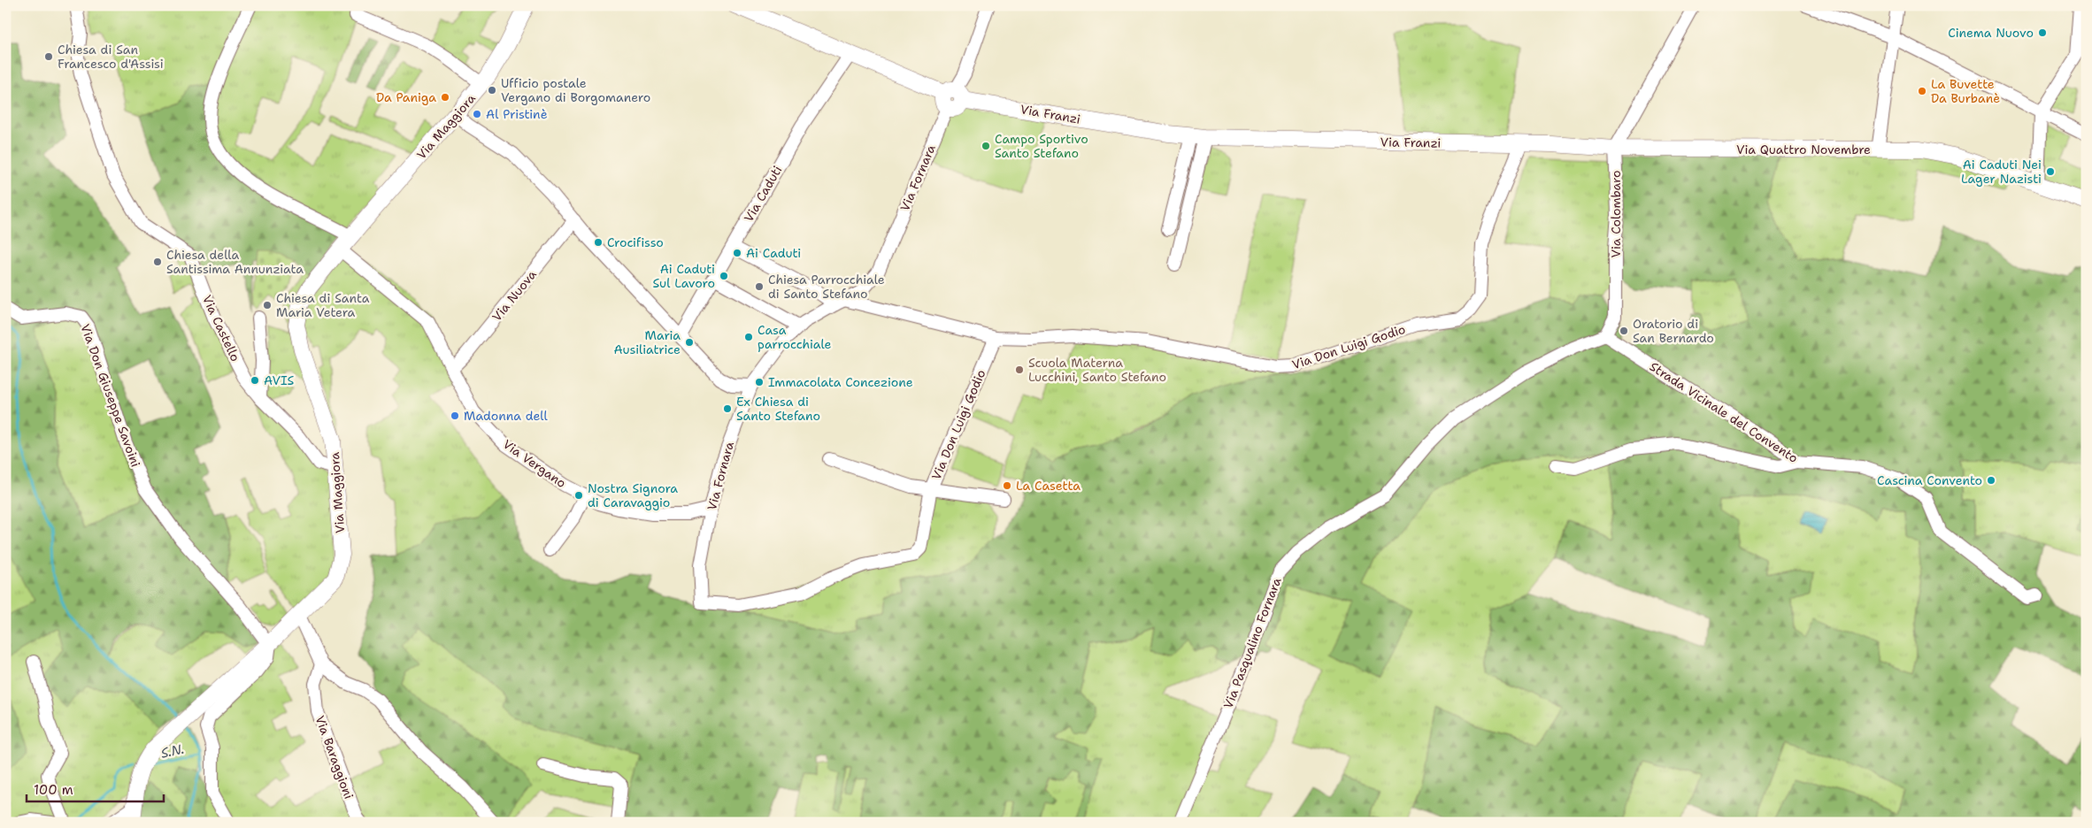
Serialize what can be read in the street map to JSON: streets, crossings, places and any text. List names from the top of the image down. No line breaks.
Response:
{"streets":{"main road":["Via Franzi","Via Maggiora","Via Quattro Novembre"],"street":["Via Fornara","Via Caduti","Via Colombaro","Via Nuova","Via Castello","Via Don Luigi Godio","Via Don Giuseppe Savoini","Strada Vicinale del Convento","Via Vergano","Via Pasqualino Fornara","Via Baraggioni"]},"crossings":[["Via Franzi","Via Quattro Novembre"],["Via Franzi","Via Fornara"],["Via Franzi","Via Caduti"],["Via Franzi","Via Colombaro"],["Via Franzi","Via Don Luigi Godio"],["Via Maggiora","Via Castello"],["Via Maggiora","Via Don Giuseppe Savoini"],["Via Maggiora","Via Vergano"],["Via Quattro Novembre","Via Colombaro"],["Via Fornara","Via Don Luigi Godio"],["Via Fornara","Via Vergano"],["Via Colombaro","Strada Vicinale del Convento"],["Via Colombaro","Via Pasqualino Fornara"],["Via Nuova","Via Vergano"],["Strada Vicinale del Convento","Via Pasqualino Fornara"]],"water":["S.N."],"places":["Cinema Nuovo","Chiesa di San Francesco d'Assisi","Ufficio postale Vergano di Borgomanero","La Buvette Da Burbanè","Da Paniga","Al Pristinè","Campo Sportivo Santo Stefano","Ai Caduti Nei Lager Nazisti","Crocifisso","Ai Caduti","Chiesa della Santissima Annunziata","Ai Caduti Sul Lavoro","Chiesa Parrocchiale di Santo Stefano","Chiesa di Santa Maria Vetera","Oratorio di San Bernardo","Casa parrocchiale","Maria Ausiliatrice","Scuola Materna Lucchini, Santo Stefano","AVIS","Immacolata Concezione","Ex Chiesa di Santo Stefano","Madonna dell","Cascina Convento","La Casetta","Nostra Signora di Caravaggio"],"scale_bar":"100 m"}
